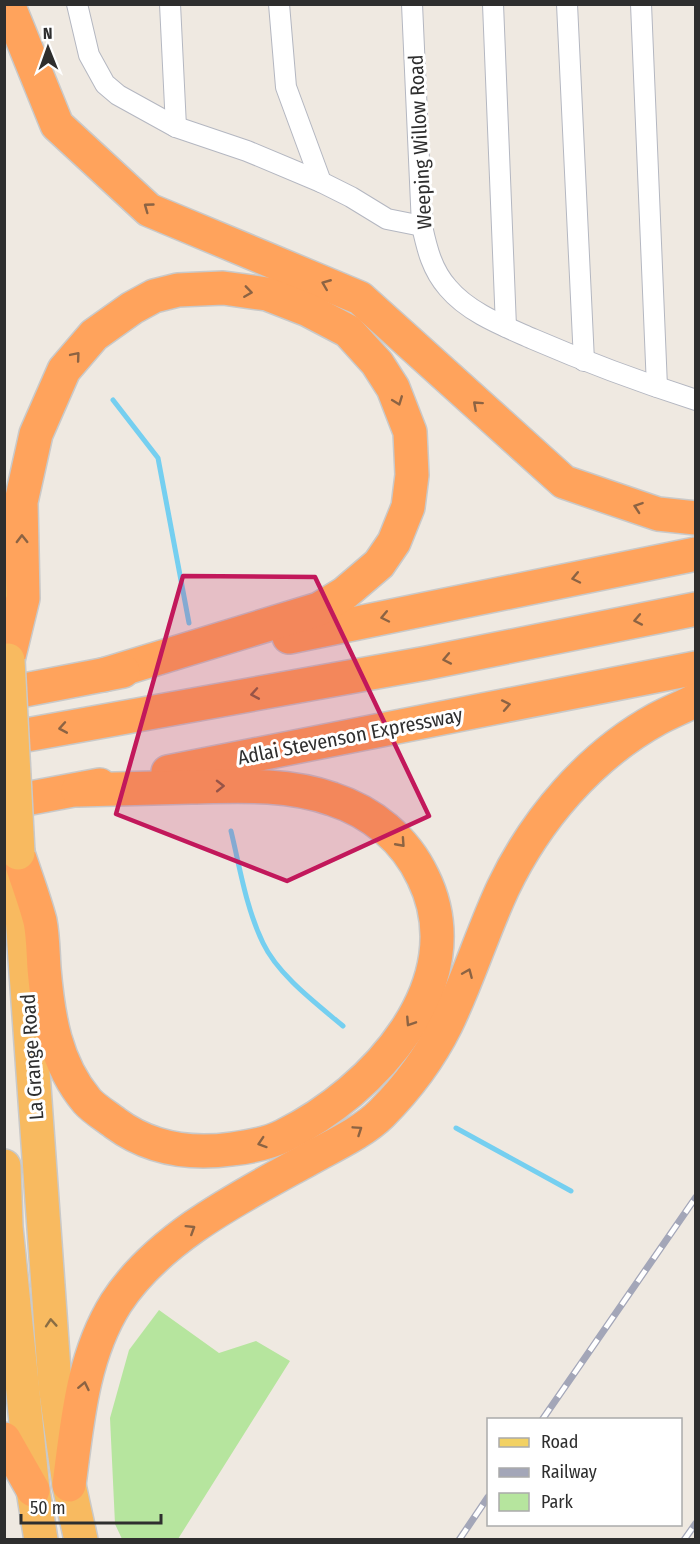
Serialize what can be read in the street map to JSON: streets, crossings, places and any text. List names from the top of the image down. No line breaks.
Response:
{"streets":{"highway":["Adlai Stevenson Expressway","La Grange Road"],"street":["Weeping Willow Road"]},"legend":["Road","Railway","Park"],"scale_bar":"50 m","north":"top"}
